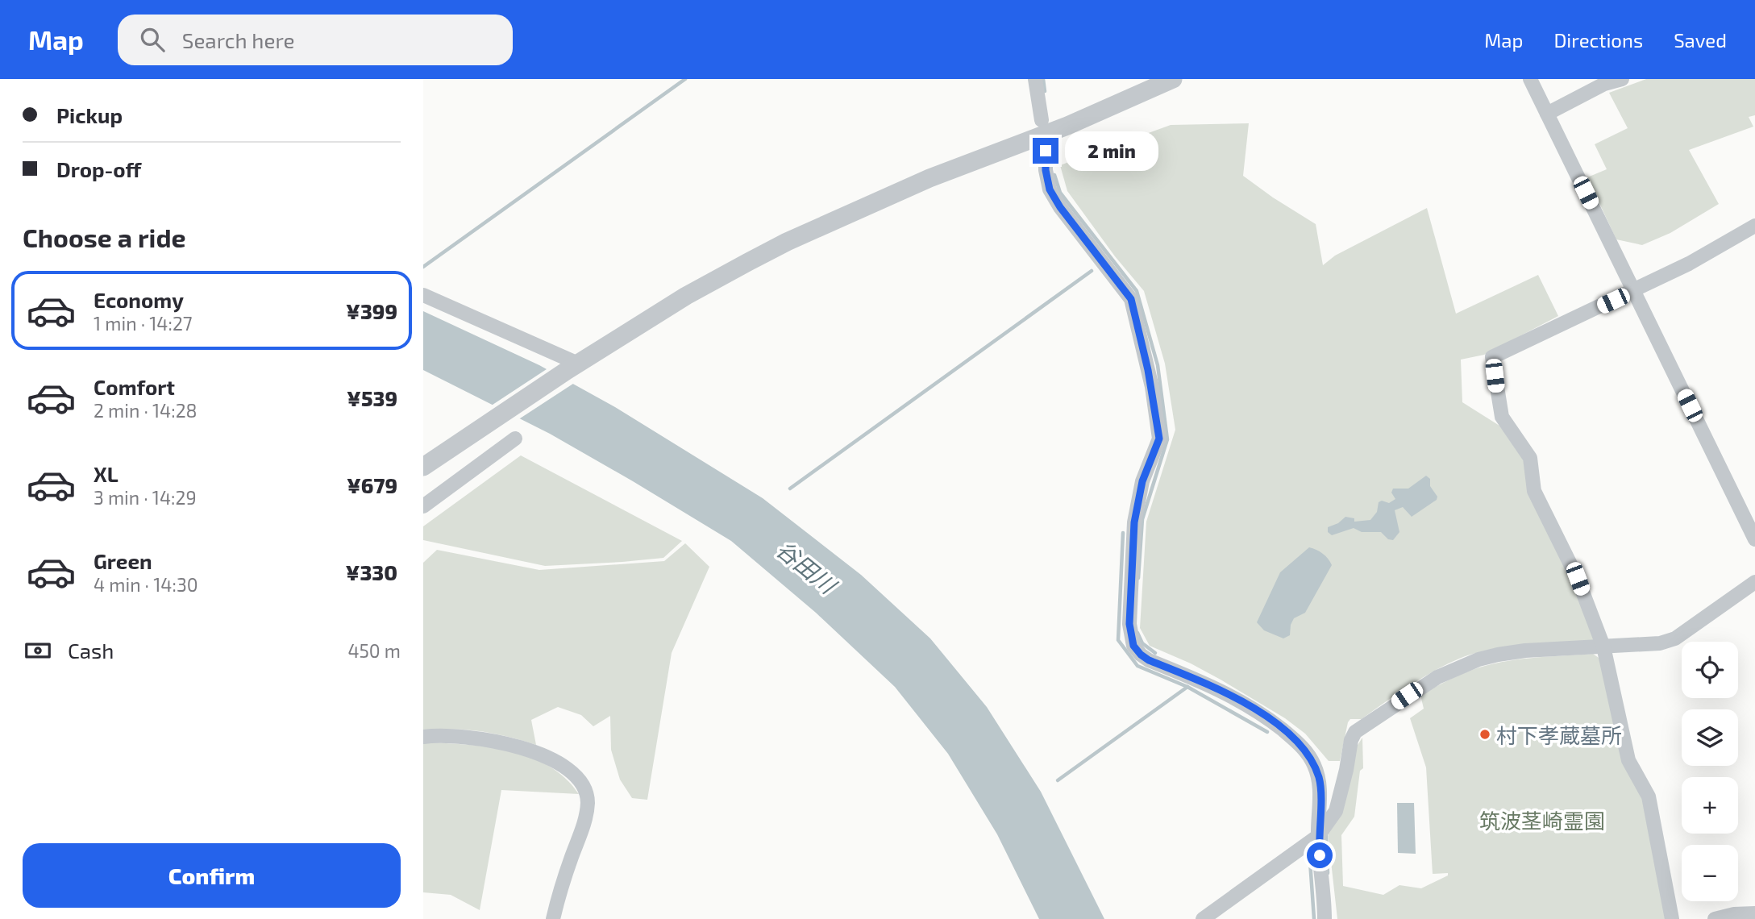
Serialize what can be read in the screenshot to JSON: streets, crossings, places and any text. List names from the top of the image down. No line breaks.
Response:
{"water":["谷田川"],"parks":["筑波茎崎霊園"],"places":["村下孝蔵墓所"],"page":{"header":"Map","search":"Search here","nav":["Map","Directions","Saved"],"banner":["Pickup","Drop-off"],"bubble":"2 min","heading":"Choose a ride","list":[{"name":"Economy","note":"1 min · 14:27","value":"¥399"},{"name":"Comfort","note":"2 min · 14:28","value":"¥539"},{"name":"XL","note":"3 min · 14:29","value":"¥679"},{"name":"Green","note":"4 min · 14:30","value":"¥330"}],"pay":["Cash","450 m"],"map_buttons":["+","−"],"buttons":"Confirm"}}
